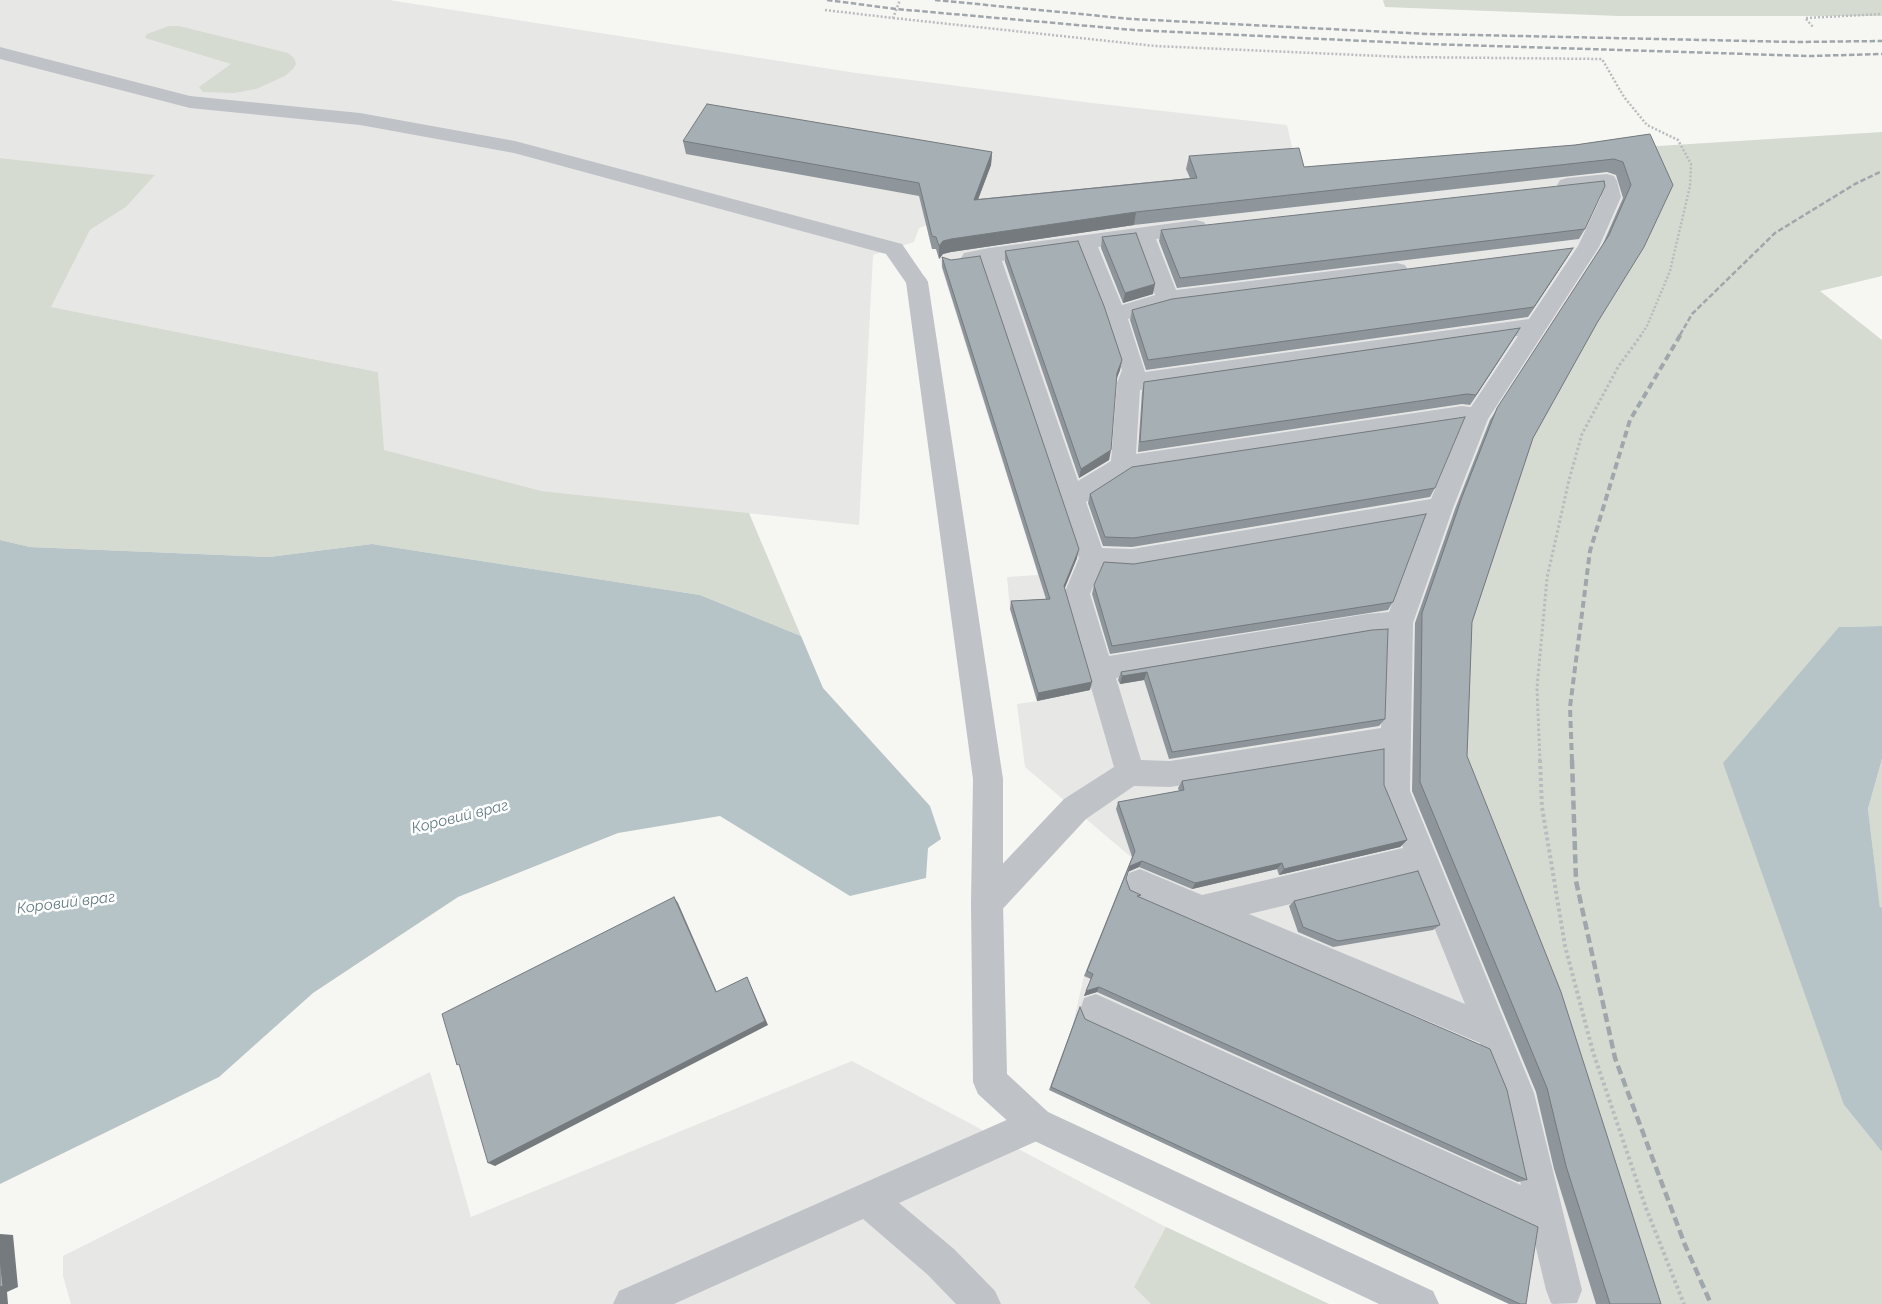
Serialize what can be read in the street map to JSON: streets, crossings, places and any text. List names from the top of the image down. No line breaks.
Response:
{"water":["Коровий враг"]}
